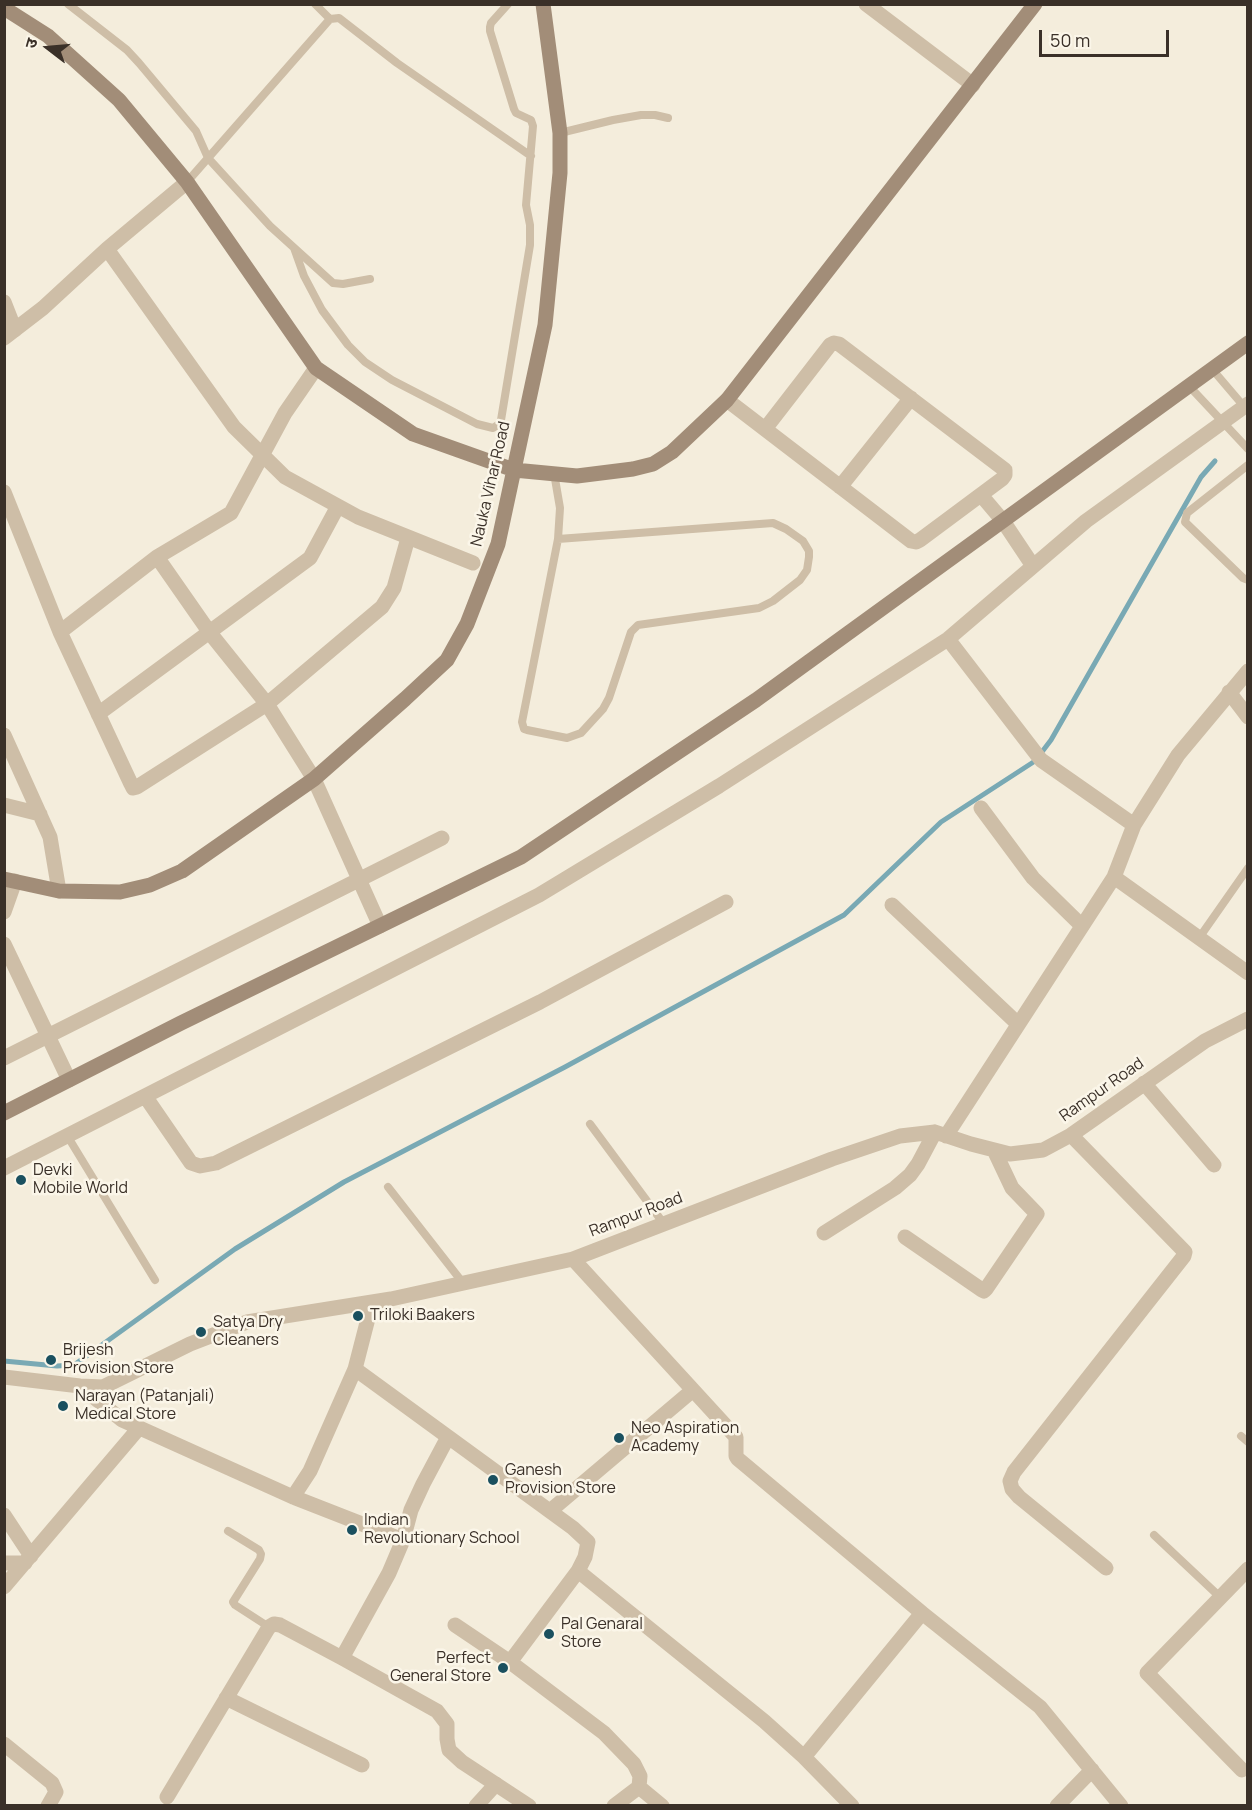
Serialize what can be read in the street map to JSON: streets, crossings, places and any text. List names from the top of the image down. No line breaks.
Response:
{"streets":{"street":["Nauka Vihar Road","Rampur Road"]},"places":["Devki Mobile World","Triloki Baakers","Satya Dry Cleaners","Brijesh Provision Store","Narayan (Patanjali) Medical Store","Neo Aspiration Academy","Ganesh Provision Store","Indian Revolutionary School","Pal Genaral Store","Perfect General Store"],"scale_bar":"50 m","north":"left"}
